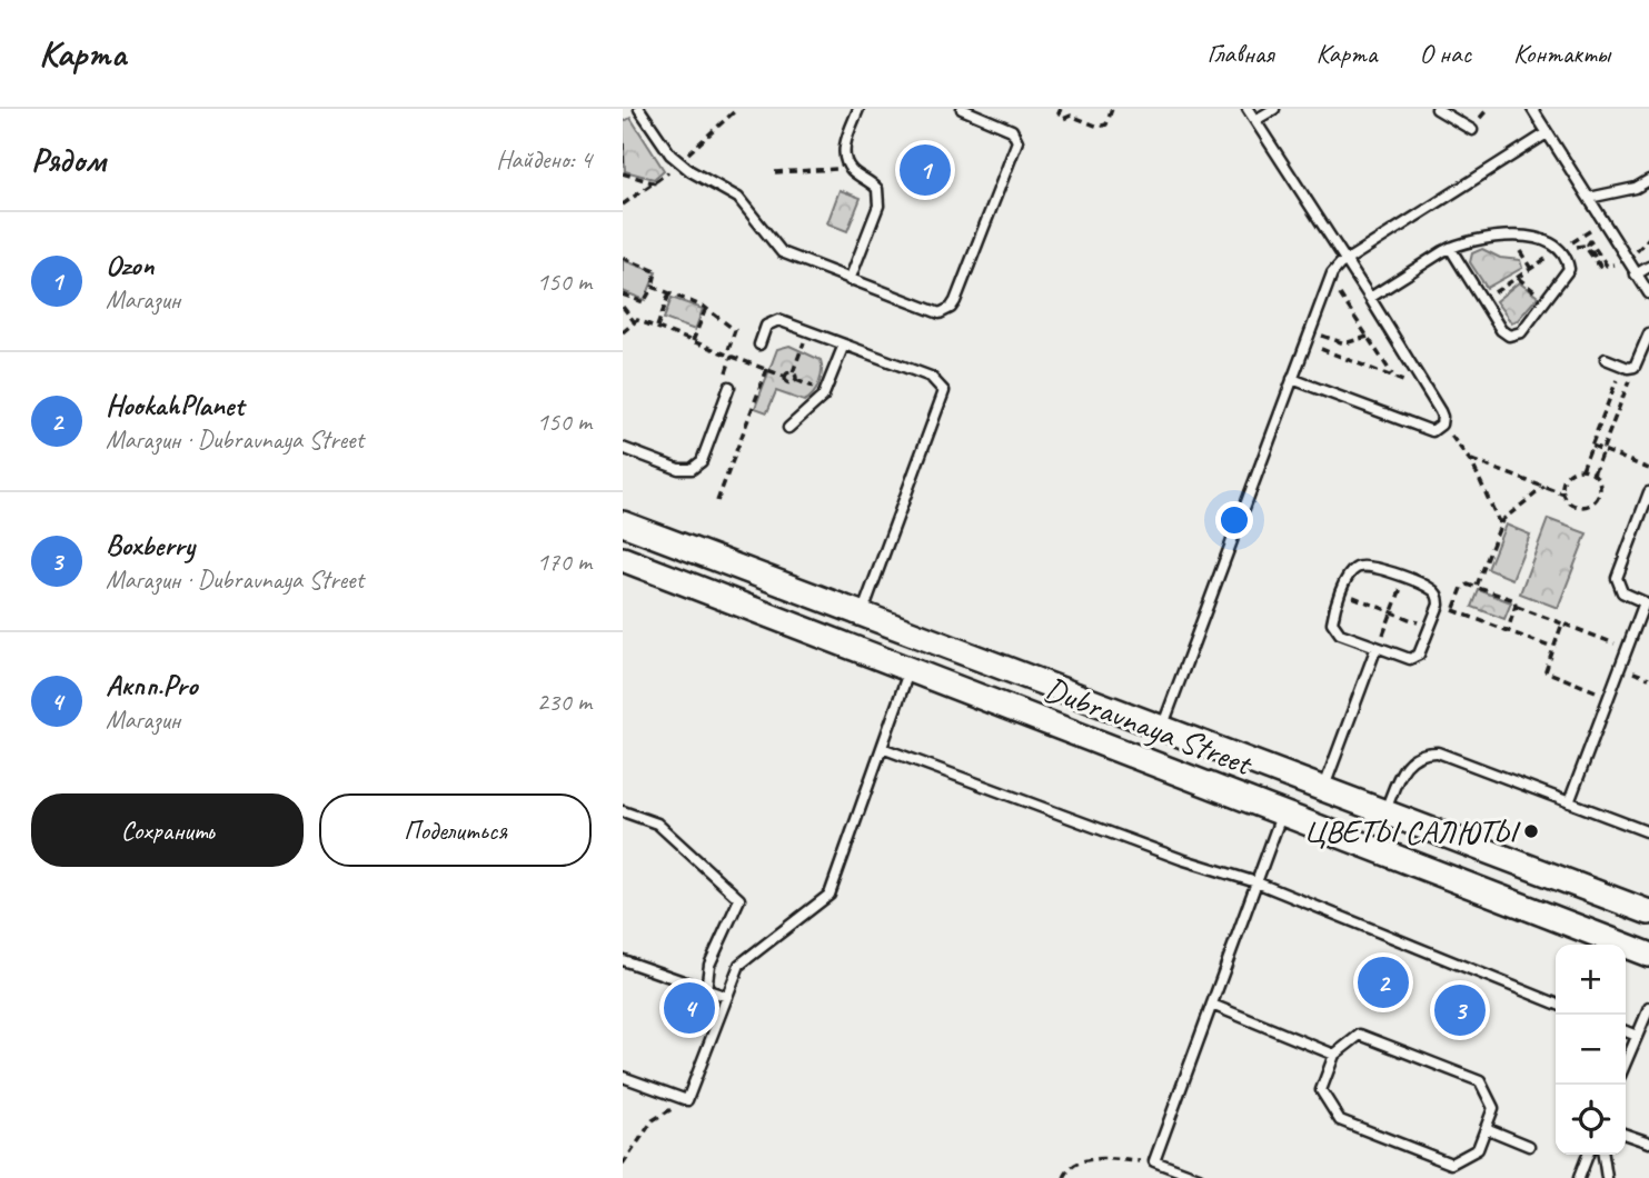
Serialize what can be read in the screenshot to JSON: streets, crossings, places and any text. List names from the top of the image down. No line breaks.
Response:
{"streets":{"street":["Dubravnaya Street"]},"places":["ЦВЕТЫ САЛЮТЫ"],"page":{"header":"Карта","nav":["Главная","Карта","О нас","Контакты"],"heading":["Рядом","Найдено: 4"],"pins":["1","2","4","3"],"list":[{"mark":"1","name":"Ozon","note":"Магазин","value":"150 m"},{"mark":"2","name":"HookahPlanet","note":"Магазин · Dubravnaya Street","value":"150 m"},{"mark":"3","name":"Boxberry","note":"Магазин · Dubravnaya Street","value":"170 m"},{"mark":"4","name":"Акпп.Pro","note":"Магазин","value":"230 m"}],"buttons":["Сохранить","Поделиться"],"map_buttons":["+","−"]}}
